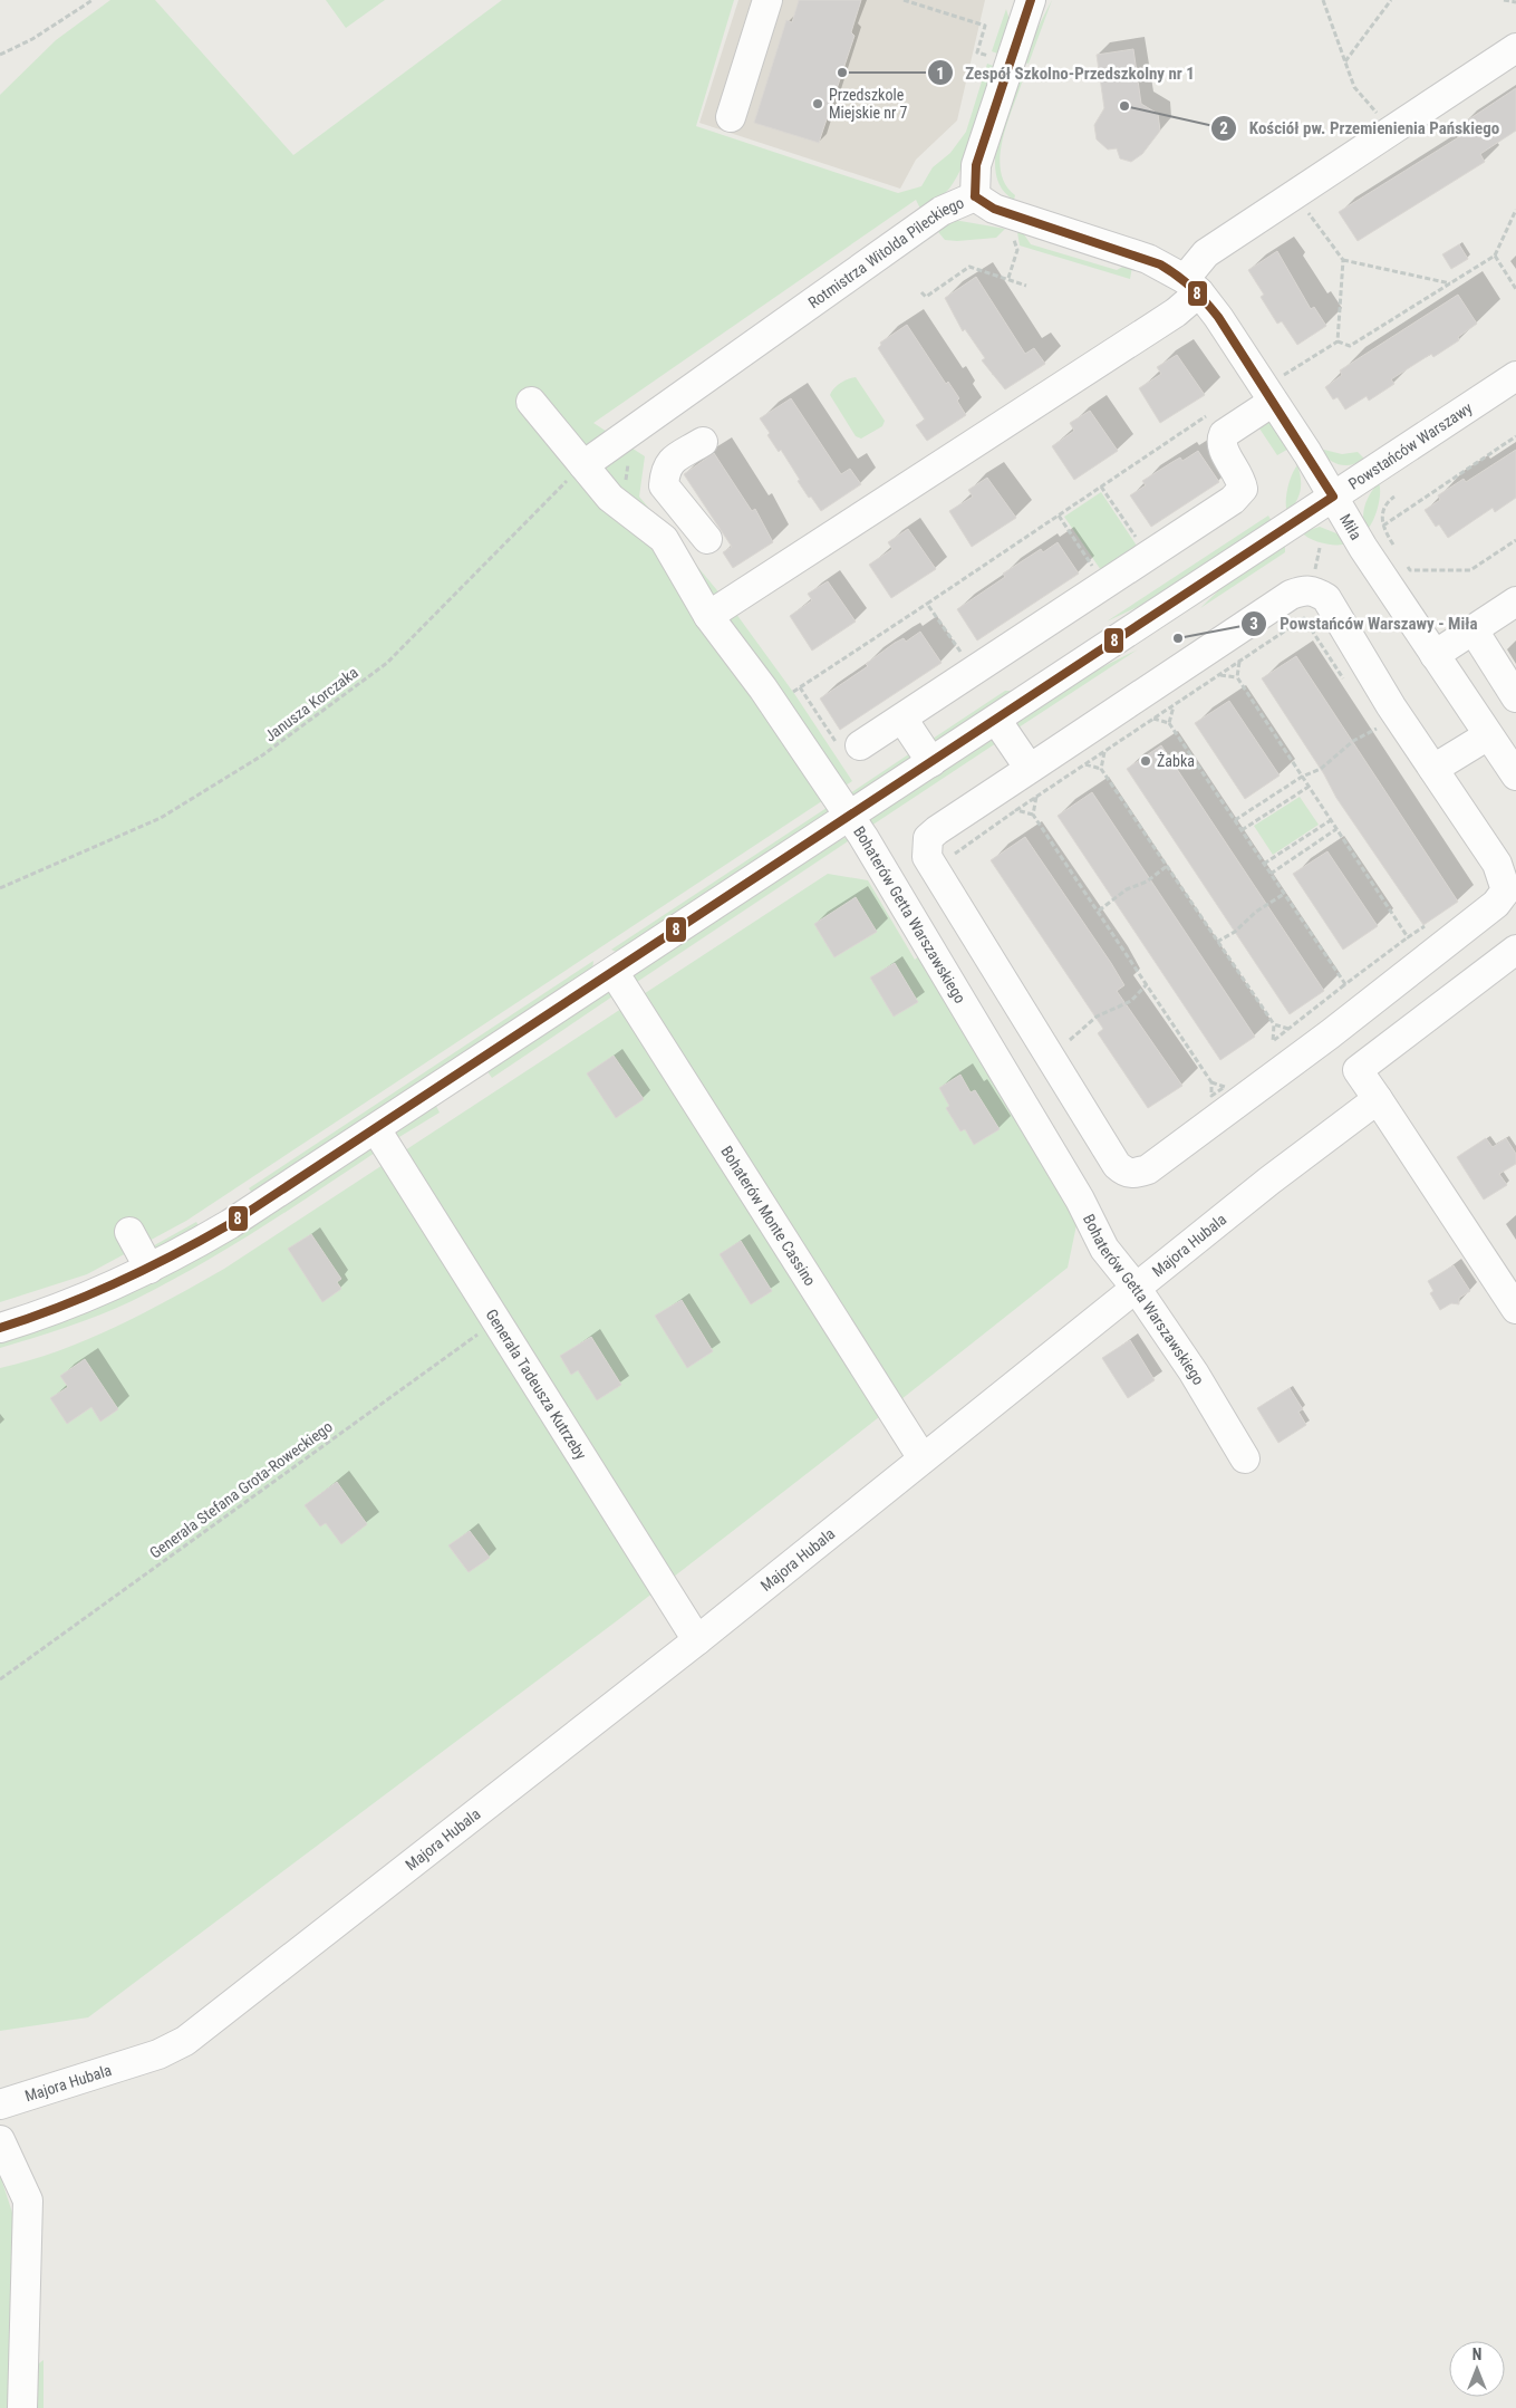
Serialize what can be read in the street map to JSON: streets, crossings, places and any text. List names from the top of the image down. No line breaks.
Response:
{"streets":{"street":["Rotmistrza Witolda Pileckiego","Powstańców Warszawy","Miła","Bohaterów Getta Warszawskiego","Bohaterów Monte Cassino","Majora Hubala","Generała Tadeusza Kutrzeby"],"path":["Janusza Korczaka","Generała Stefana Grota-Roweckiego"]},"crossings":[["Rotmistrza Witolda Pileckiego","Miła"],["Rotmistrza Witolda Pileckiego","Janusza Korczaka"],["Rotmistrza Witolda Pileckiego","Bohaterów Getta Warszawskiego"],["Powstańców Warszawy","Miła"],["Powstańców Warszawy","Bohaterów Getta Warszawskiego"],["Powstańców Warszawy","Bohaterów Monte Cassino"],["Powstańców Warszawy","Generała Tadeusza Kutrzeby"],["Janusza Korczaka","Bohaterów Getta Warszawskiego"],["Bohaterów Getta Warszawskiego","Majora Hubala"],["Bohaterów Monte Cassino","Majora Hubala"],["Majora Hubala","Generała Tadeusza Kutrzeby"],["Generała Tadeusza Kutrzeby","Generała Stefana Grota-Roweckiego"]],"places":["Zespół Szkolno-Przedszkolny nr 1","Przedszkole Miejskie nr 7","Kościół pw. Przemienienia Pańskiego","Powstańców Warszawy - Miła","Żabka"],"lines":["transit line 8"],"north":"top"}
